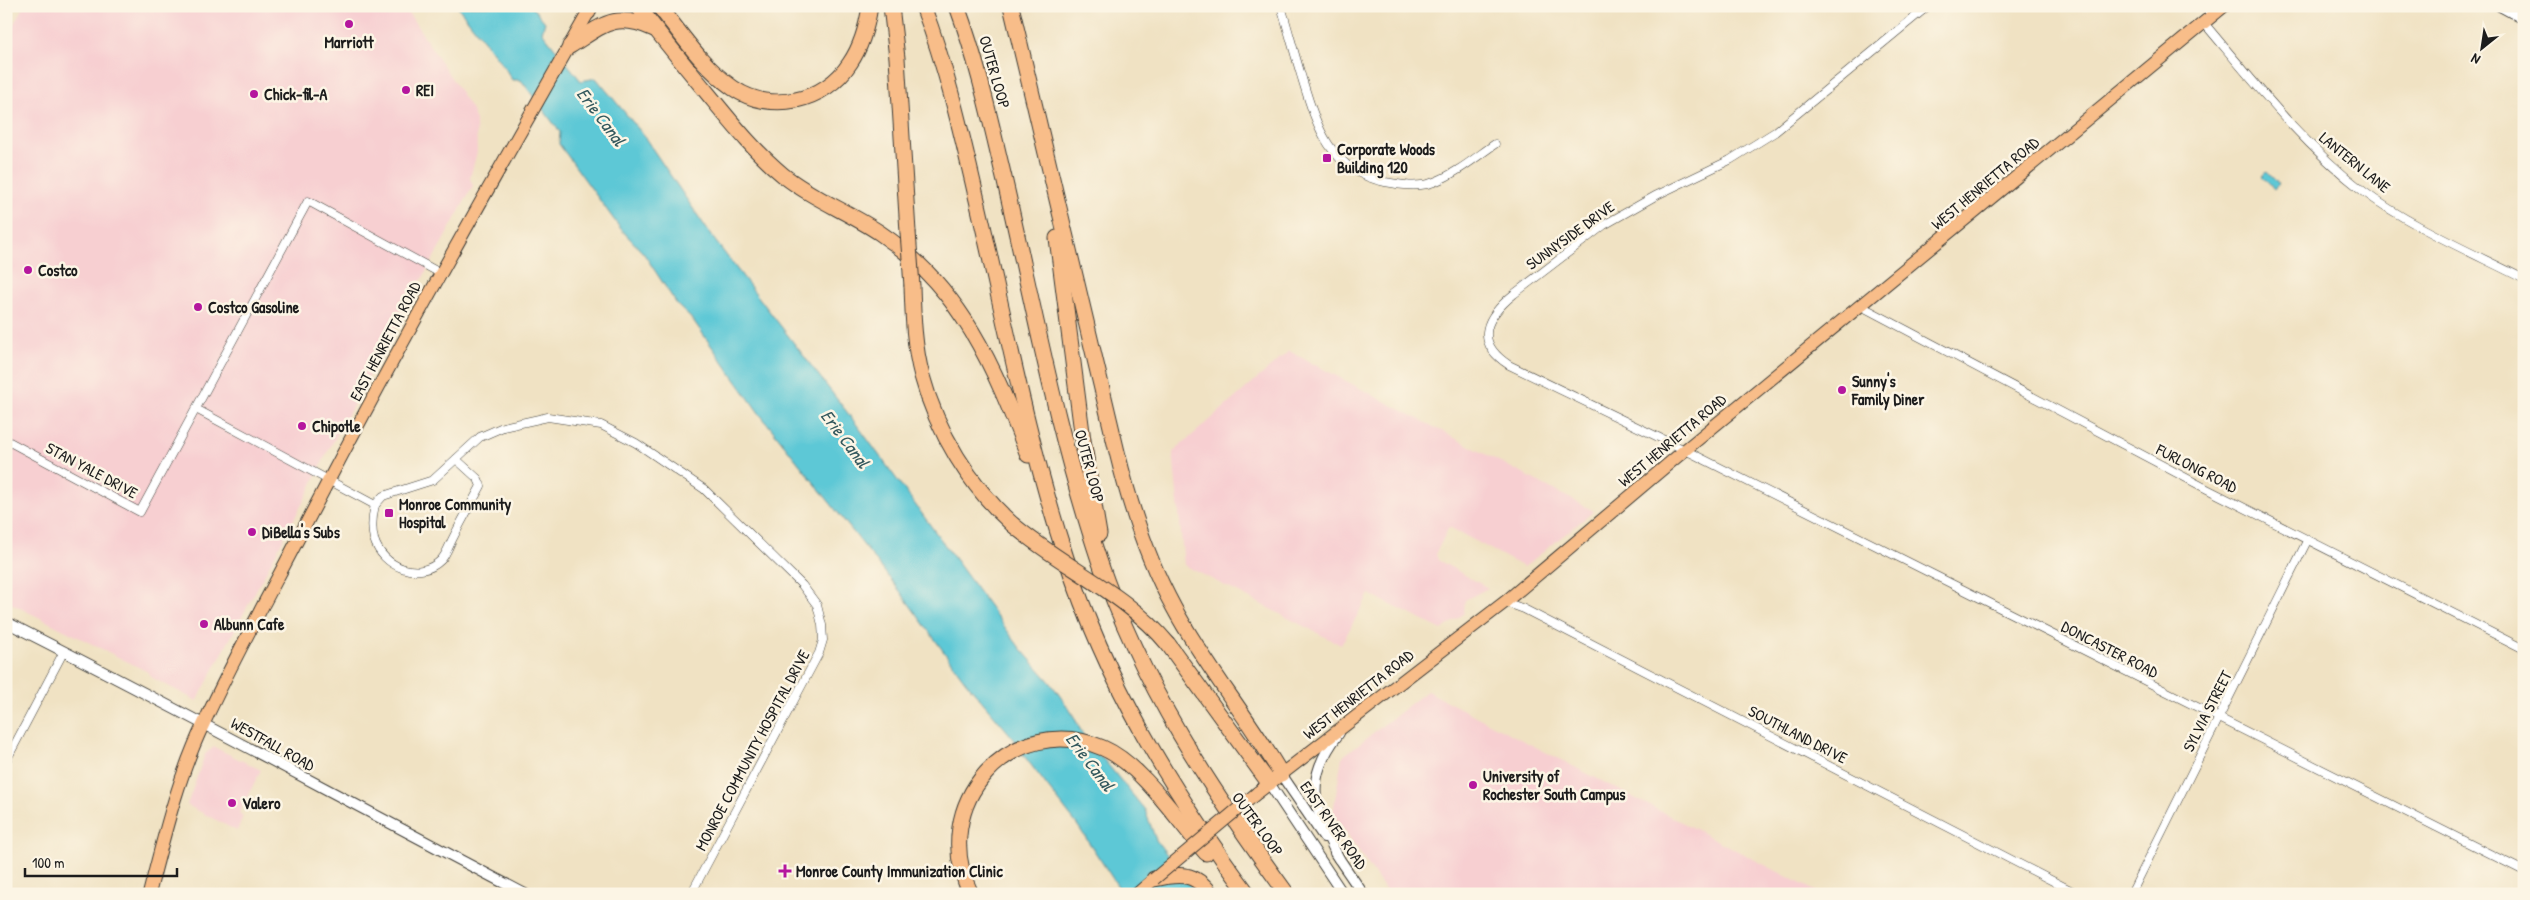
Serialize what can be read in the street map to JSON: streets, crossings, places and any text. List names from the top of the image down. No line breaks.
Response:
{"streets":{"highway":["OUTER LOOP"],"main road":["WEST HENRIETTA ROAD","EAST HENRIETTA ROAD"],"street":["LANTERN LANE","SUNNYSIDE DRIVE","FURLONG ROAD","STAN YALE DRIVE","DONCASTER ROAD","SYLVIA STREET","SOUTHLAND DRIVE","WESTFALL ROAD","MONROE COMMUNITY HOSPITAL DRIVE","EAST RIVER ROAD"]},"crossings":[["LANTERN LANE","WEST HENRIETTA ROAD"],["WEST HENRIETTA ROAD","SUNNYSIDE DRIVE"],["WEST HENRIETTA ROAD","FURLONG ROAD"],["WEST HENRIETTA ROAD","DONCASTER ROAD"],["WEST HENRIETTA ROAD","SOUTHLAND DRIVE"],["WEST HENRIETTA ROAD","EAST RIVER ROAD"],["SUNNYSIDE DRIVE","DONCASTER ROAD"],["EAST HENRIETTA ROAD","STAN YALE DRIVE"],["EAST HENRIETTA ROAD","WESTFALL ROAD"],["FURLONG ROAD","SYLVIA STREET"],["DONCASTER ROAD","SYLVIA STREET"]],"water":["Erie Canal"],"places":{"other":["Marriott","REI","Chick-fil-A","Costco","Costco Gasoline","Sunny's Family Diner","Chipotle","DiBella's Subs","Albunn Cafe","University of Rochester South Campus","Valero"],"transit":["Corporate Woods Building 120","Monroe Community Hospital"],"health":["Monroe County Immunization Clinic"]},"scale_bar":"100 m","north":"bottom left"}
